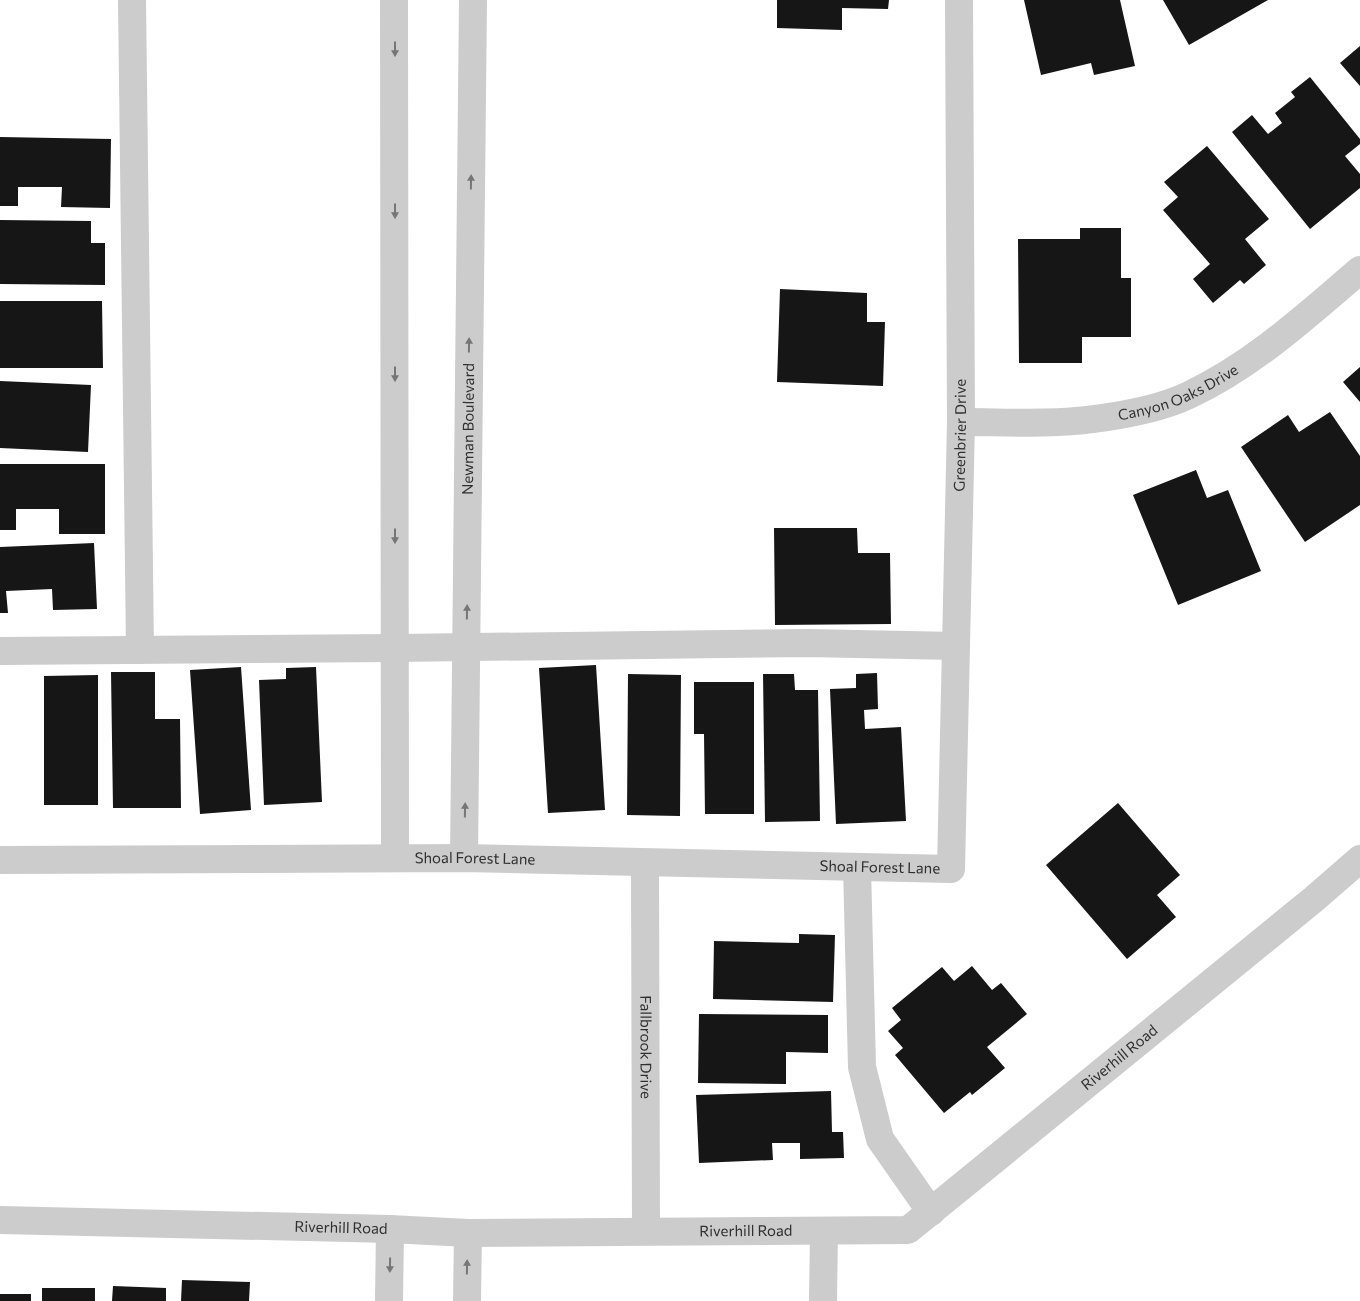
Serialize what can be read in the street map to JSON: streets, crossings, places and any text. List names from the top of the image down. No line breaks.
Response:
{"streets":{"street":["Canyon Oaks Drive","Newman Boulevard","Greenbrier Drive","Shoal Forest Lane","Fallbrook Drive","Riverhill Road"]},"crossings":[["Canyon Oaks Drive","Greenbrier Drive"],["Newman Boulevard","Shoal Forest Lane"],["Greenbrier Drive","Shoal Forest Lane"],["Shoal Forest Lane","Fallbrook Drive"],["Fallbrook Drive","Riverhill Road"]]}
